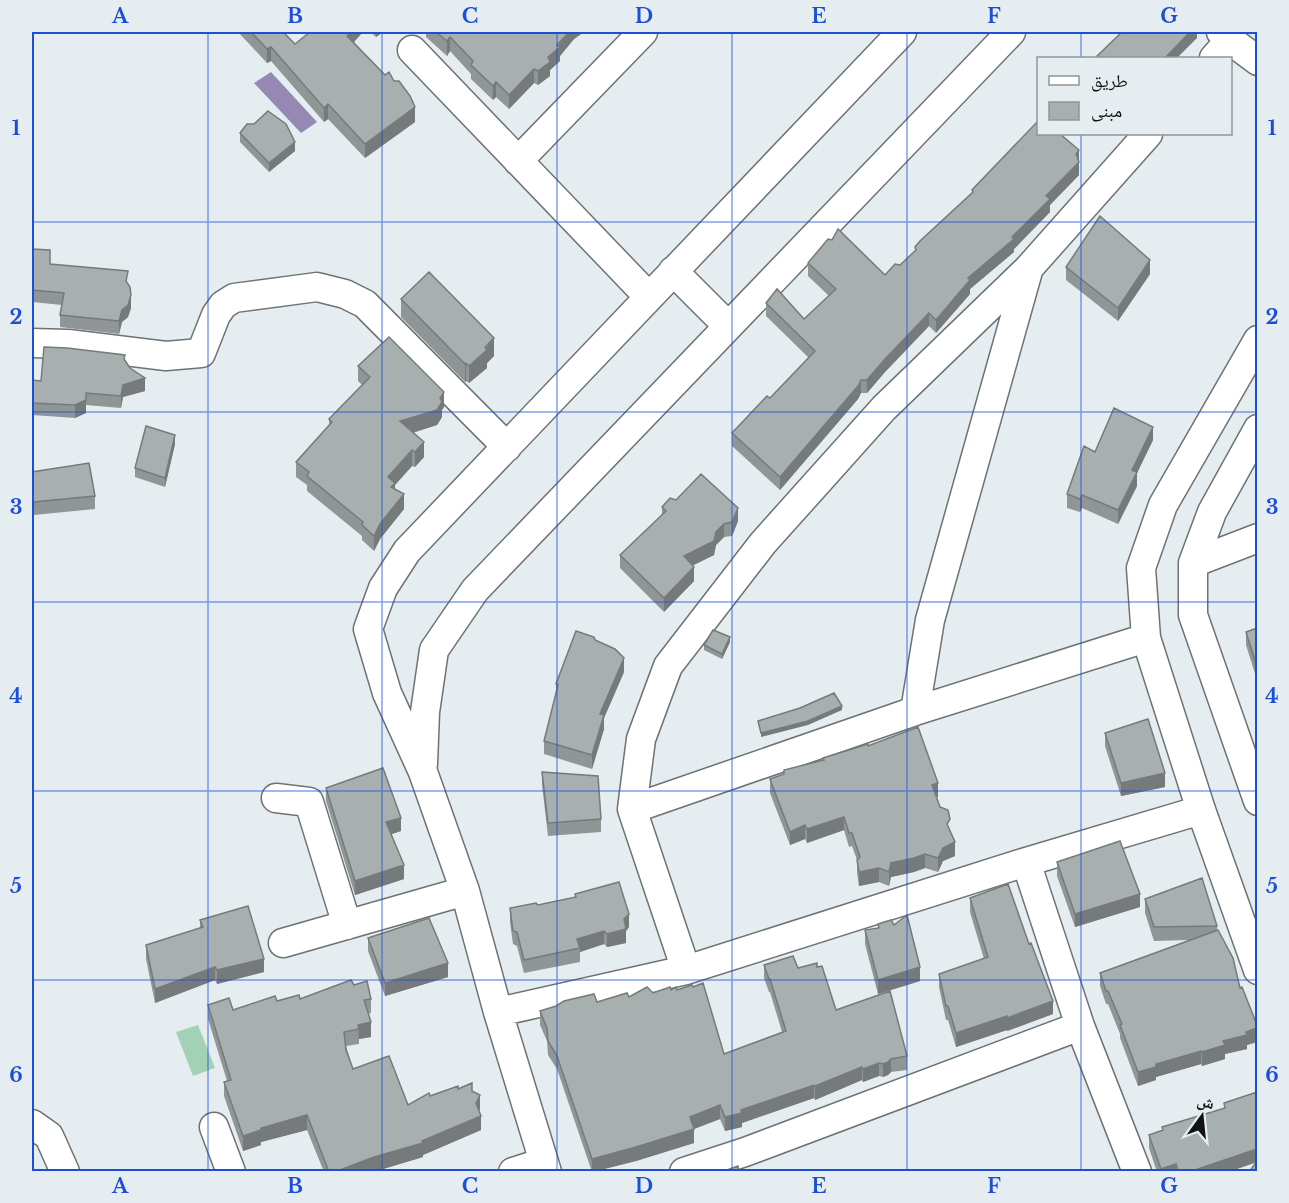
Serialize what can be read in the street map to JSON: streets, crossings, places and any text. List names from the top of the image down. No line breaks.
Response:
{"legend":["طريق","مبنى"],"north":"top","grid":{"columns":["A","B","C","D","E","F","G"],"rows":["1","2","3","4","5","6"]}}
